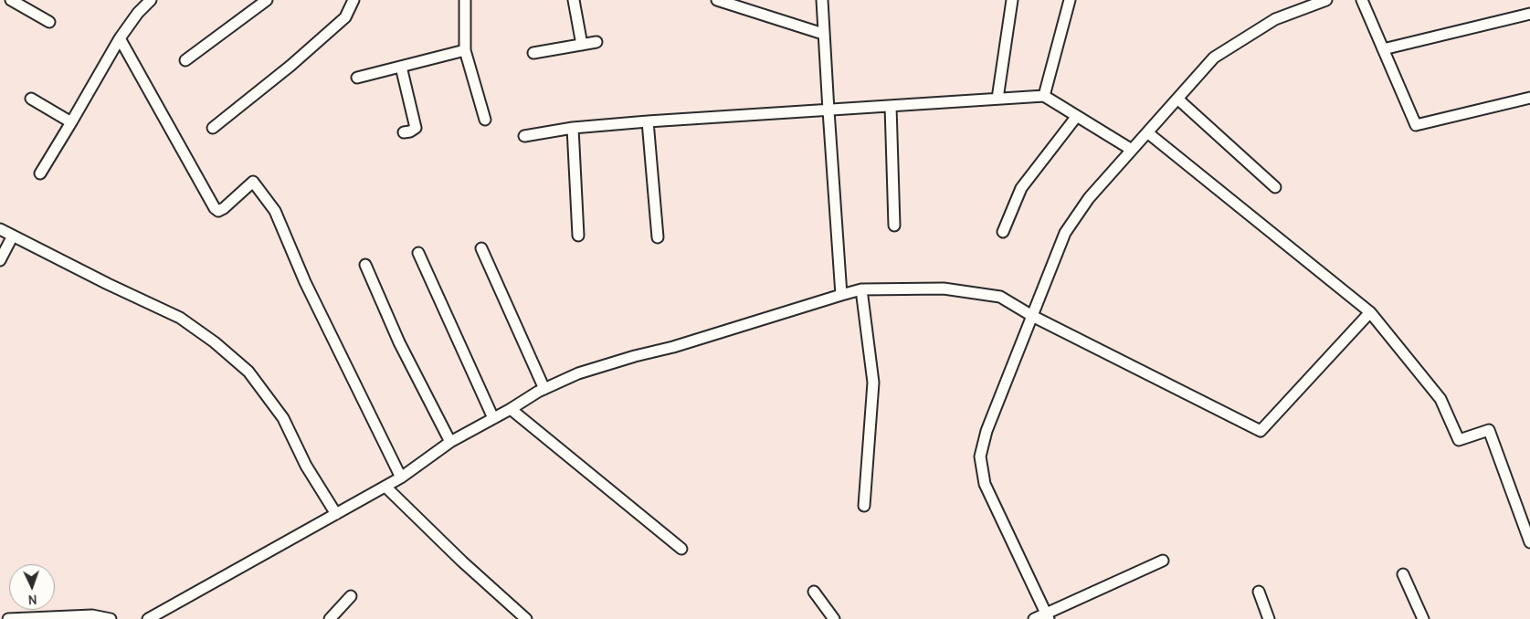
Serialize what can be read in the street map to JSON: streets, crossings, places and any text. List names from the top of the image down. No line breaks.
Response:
{"north":"bottom"}
